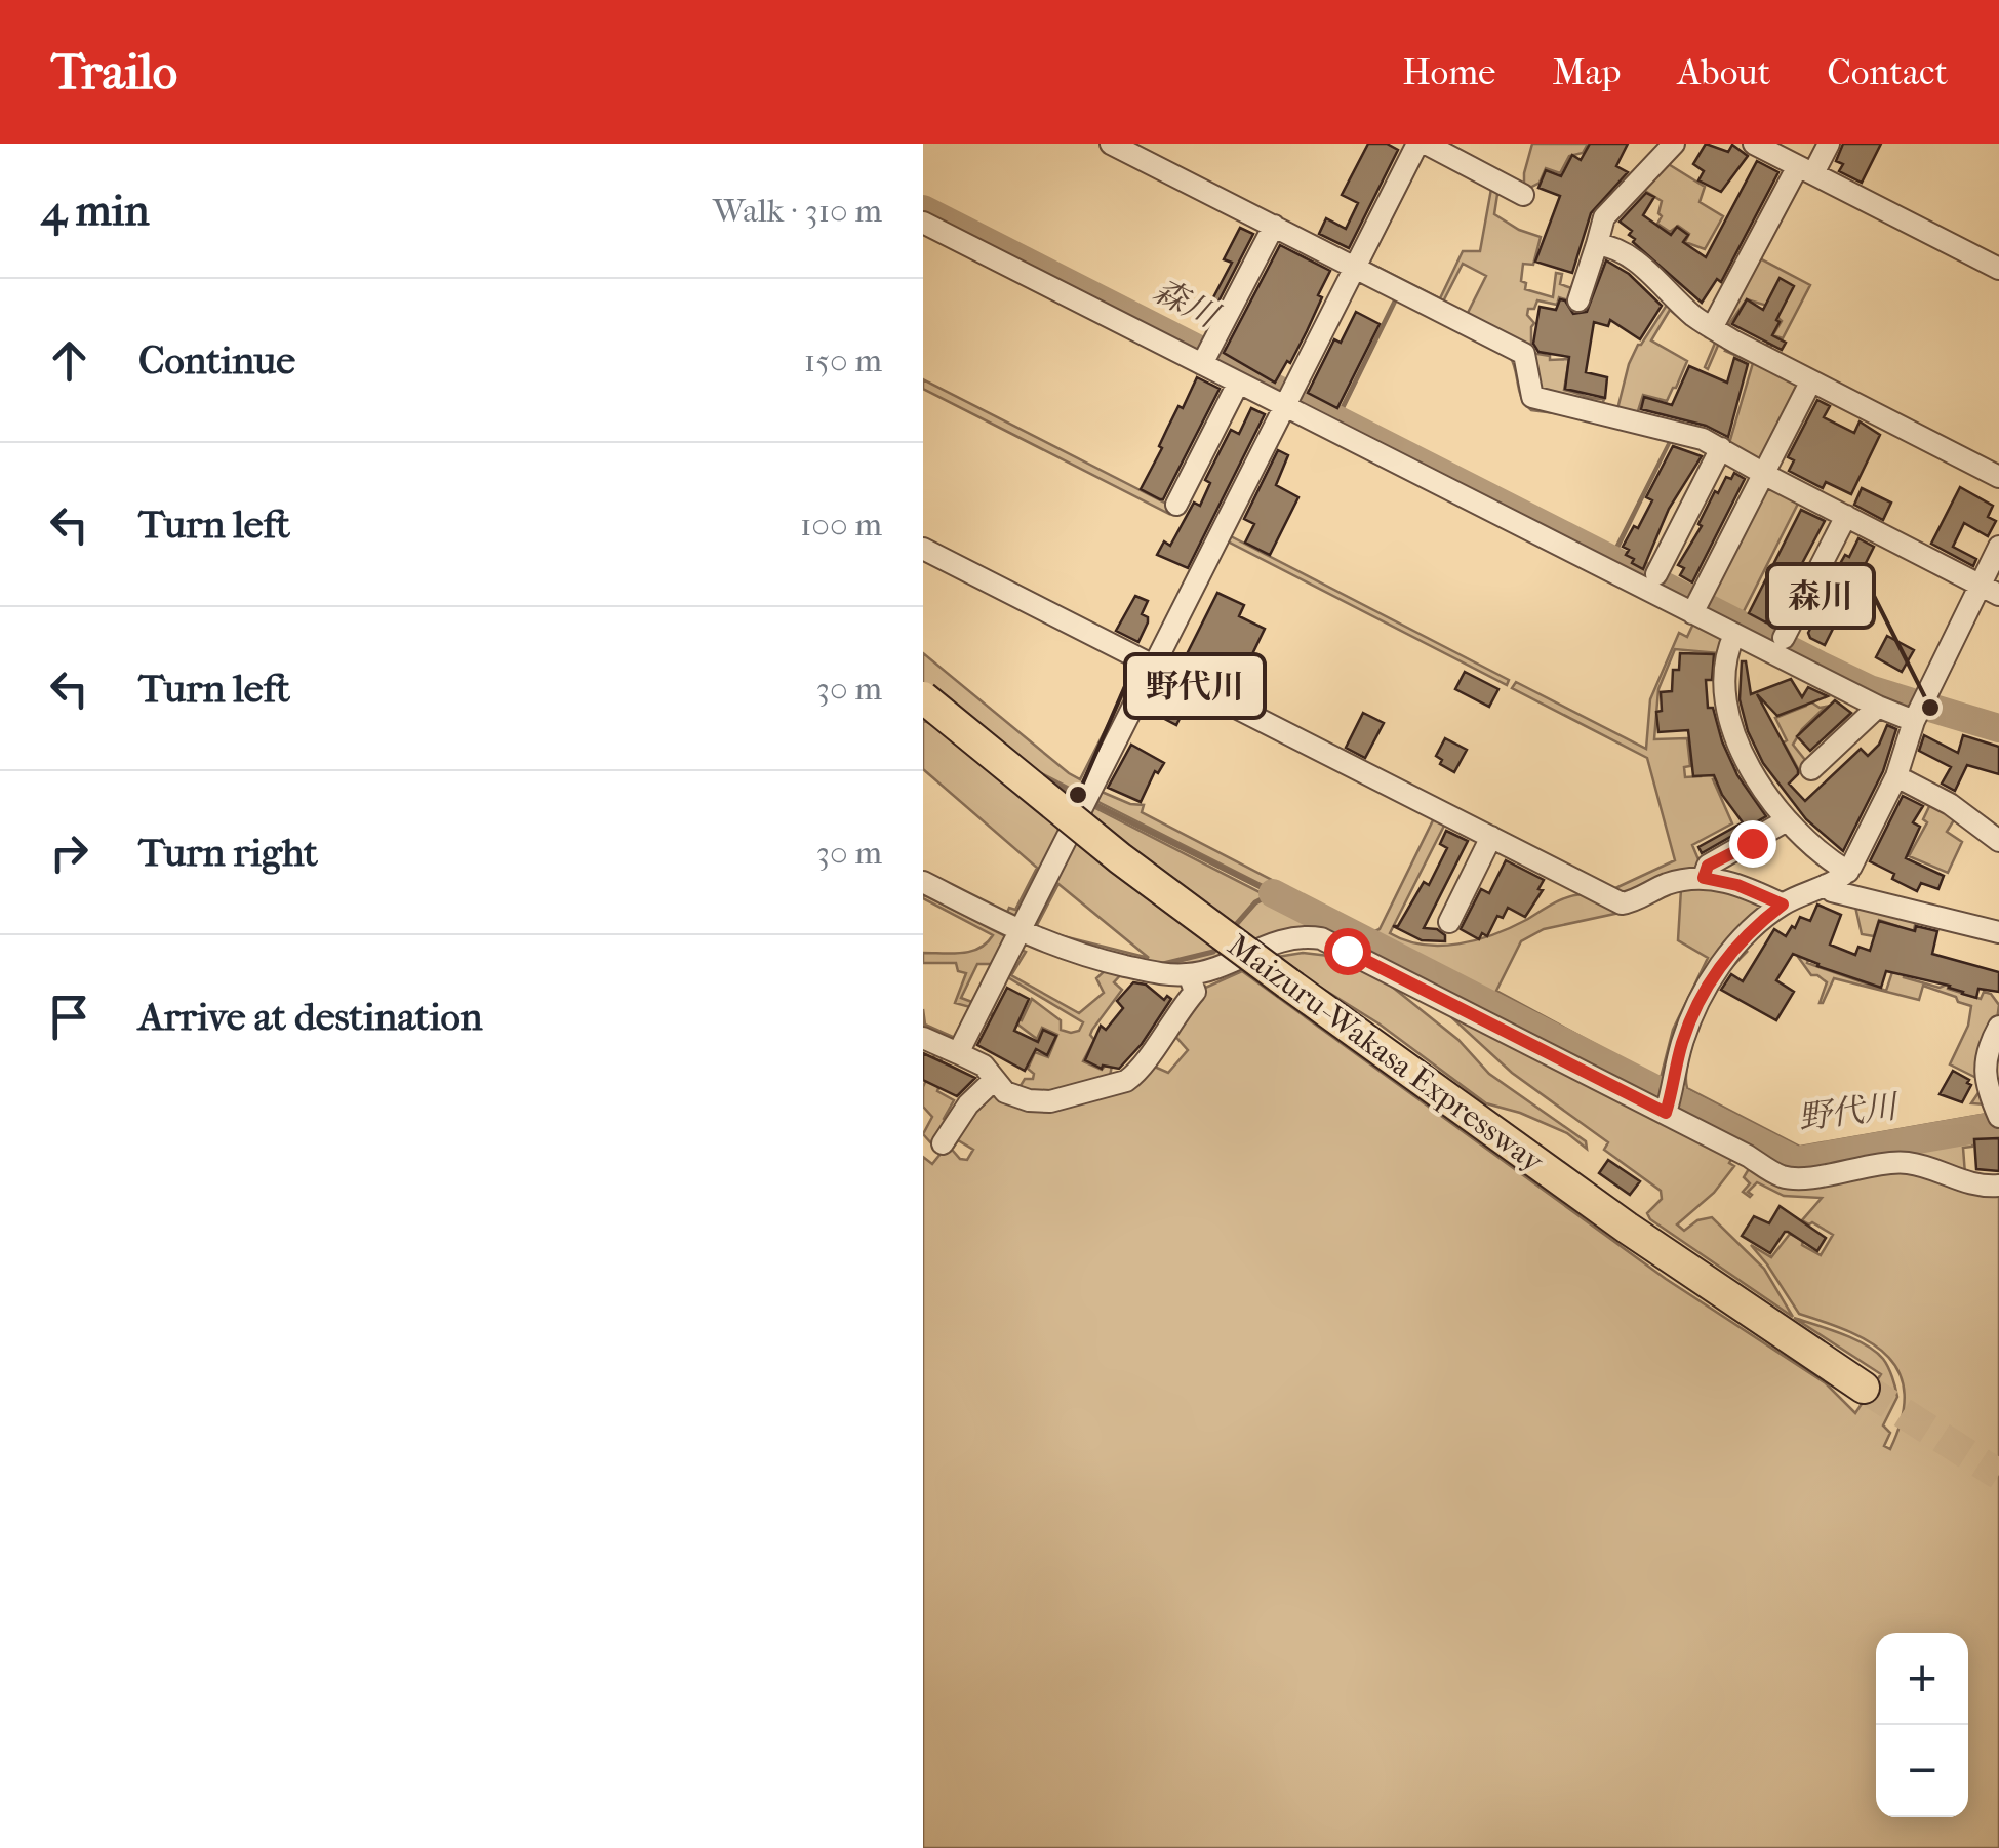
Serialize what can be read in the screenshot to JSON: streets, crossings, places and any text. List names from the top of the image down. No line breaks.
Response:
{"streets":{"highway":["Maizuru-Wakasa Expressway"]},"water":["森川","野代川"],"places":["森川","野代川"],"page":{"header":"Trailo","nav":["Home","Map","About","Contact"],"heading":["4 min","Walk · 310 m"],"list":[["Continue","150 m"],["Turn left","100 m"],["Turn left","30 m"],["Turn right","30 m"],"Arrive at destination"],"map_buttons":["+","−"]}}
